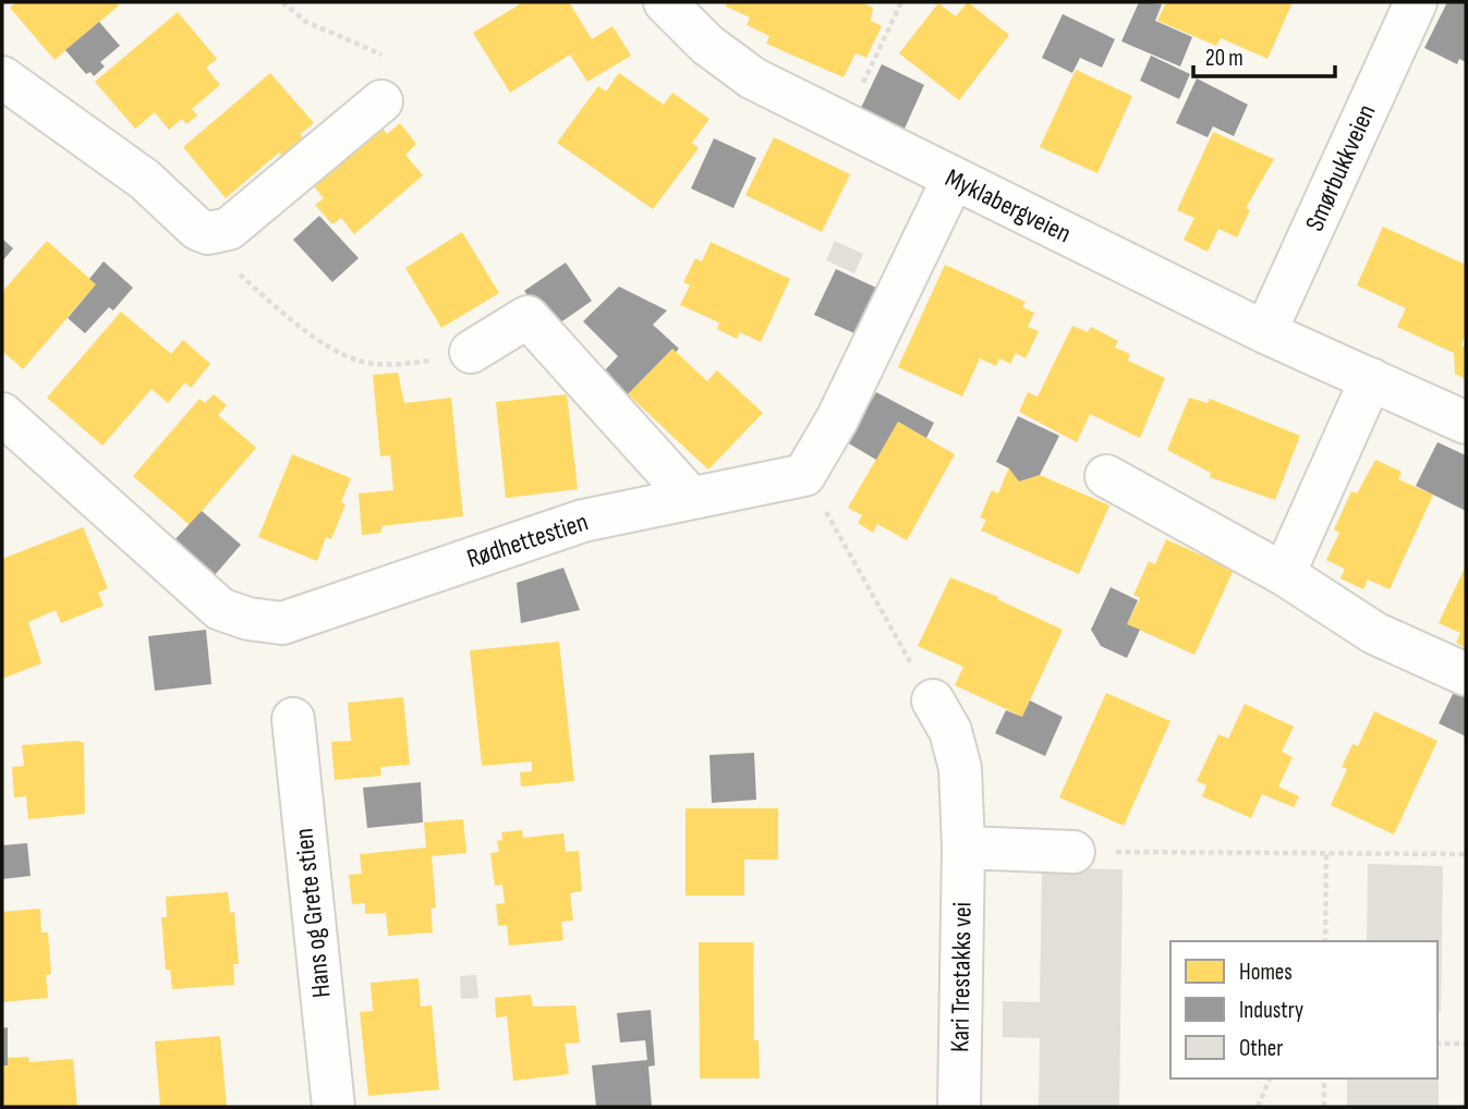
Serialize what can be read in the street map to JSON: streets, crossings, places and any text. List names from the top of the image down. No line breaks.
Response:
{"streets":{"street":["Smørbukkveien","Myklabergveien","Rødhettestien","Hans og Grete stien","Kari Trestakks vei"]},"crossings":[["Smørbukkveien","Myklabergveien"]],"legend":["Homes","Industry","Other"],"scale_bar":"20 m"}
